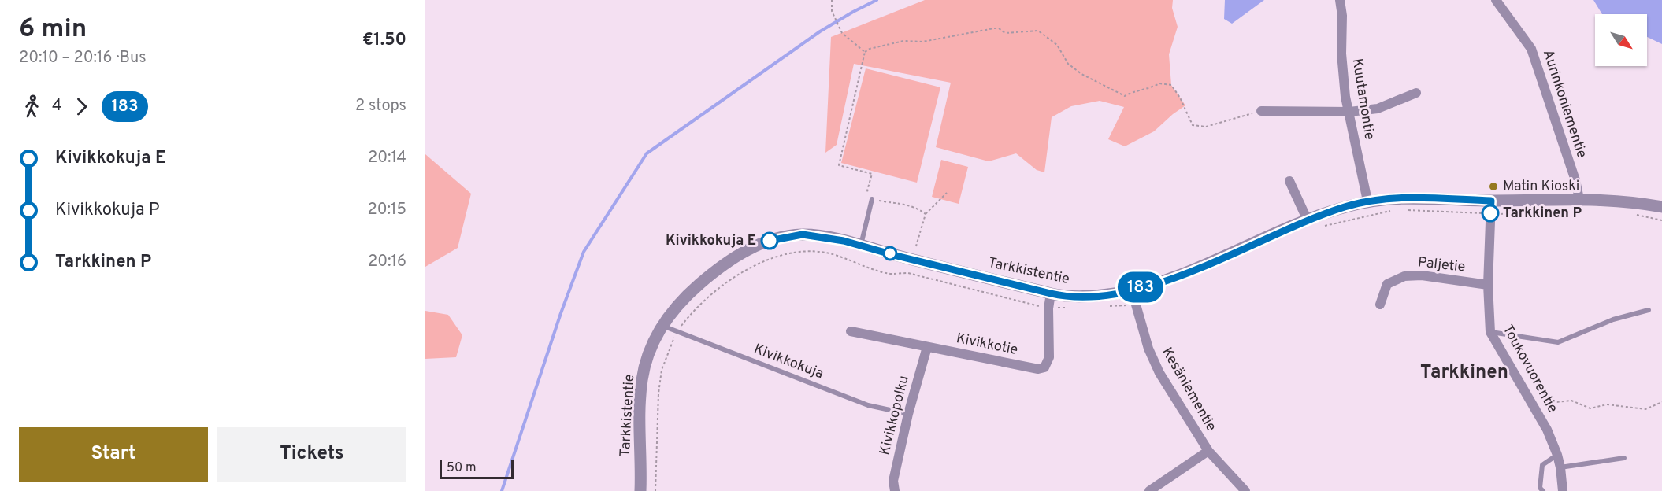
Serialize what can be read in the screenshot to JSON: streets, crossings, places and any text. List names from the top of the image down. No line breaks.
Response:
{"streets":{"street":["Kuutamontie","Aurinkoniementie","Paljetie","Tarkkistentie","Kivikkotie","Toukovuorentie","Kesäniementie","Kivikkopolku"],"lane":["Kivikkokuja"]},"crossings":[["Kuutamontie","Tarkkistentie"],["Aurinkoniementie","Tarkkistentie"],["Paljetie","Toukovuorentie"],["Tarkkistentie","Kivikkotie"],["Tarkkistentie","Kivikkokuja"],["Tarkkistentie","Toukovuorentie"],["Tarkkistentie","Kesäniementie"],["Kivikkotie","Kivikkopolku"],["Kivikkokuja","Kivikkopolku"]],"districts":["Tarkkinen"],"places":["Matin Kioski","Tarkkinen P","Kivikkokuja E"],"lines":["bus line 183"],"scale_bar":"50 m","north":"bottom right","page":{"heading":["6 min","20:10 – 20:16 · Bus","€1.50"],"on_map":"183","legs":["4","183","2 stops"],"list":[{"name":"Kivikkokuja E","value":"20:14"},{"name":"Kivikkokuja P","value":"20:15"},{"name":"Tarkkinen P","value":"20:16"}],"buttons":["Start","Tickets"],"scale":"50 m"}}
